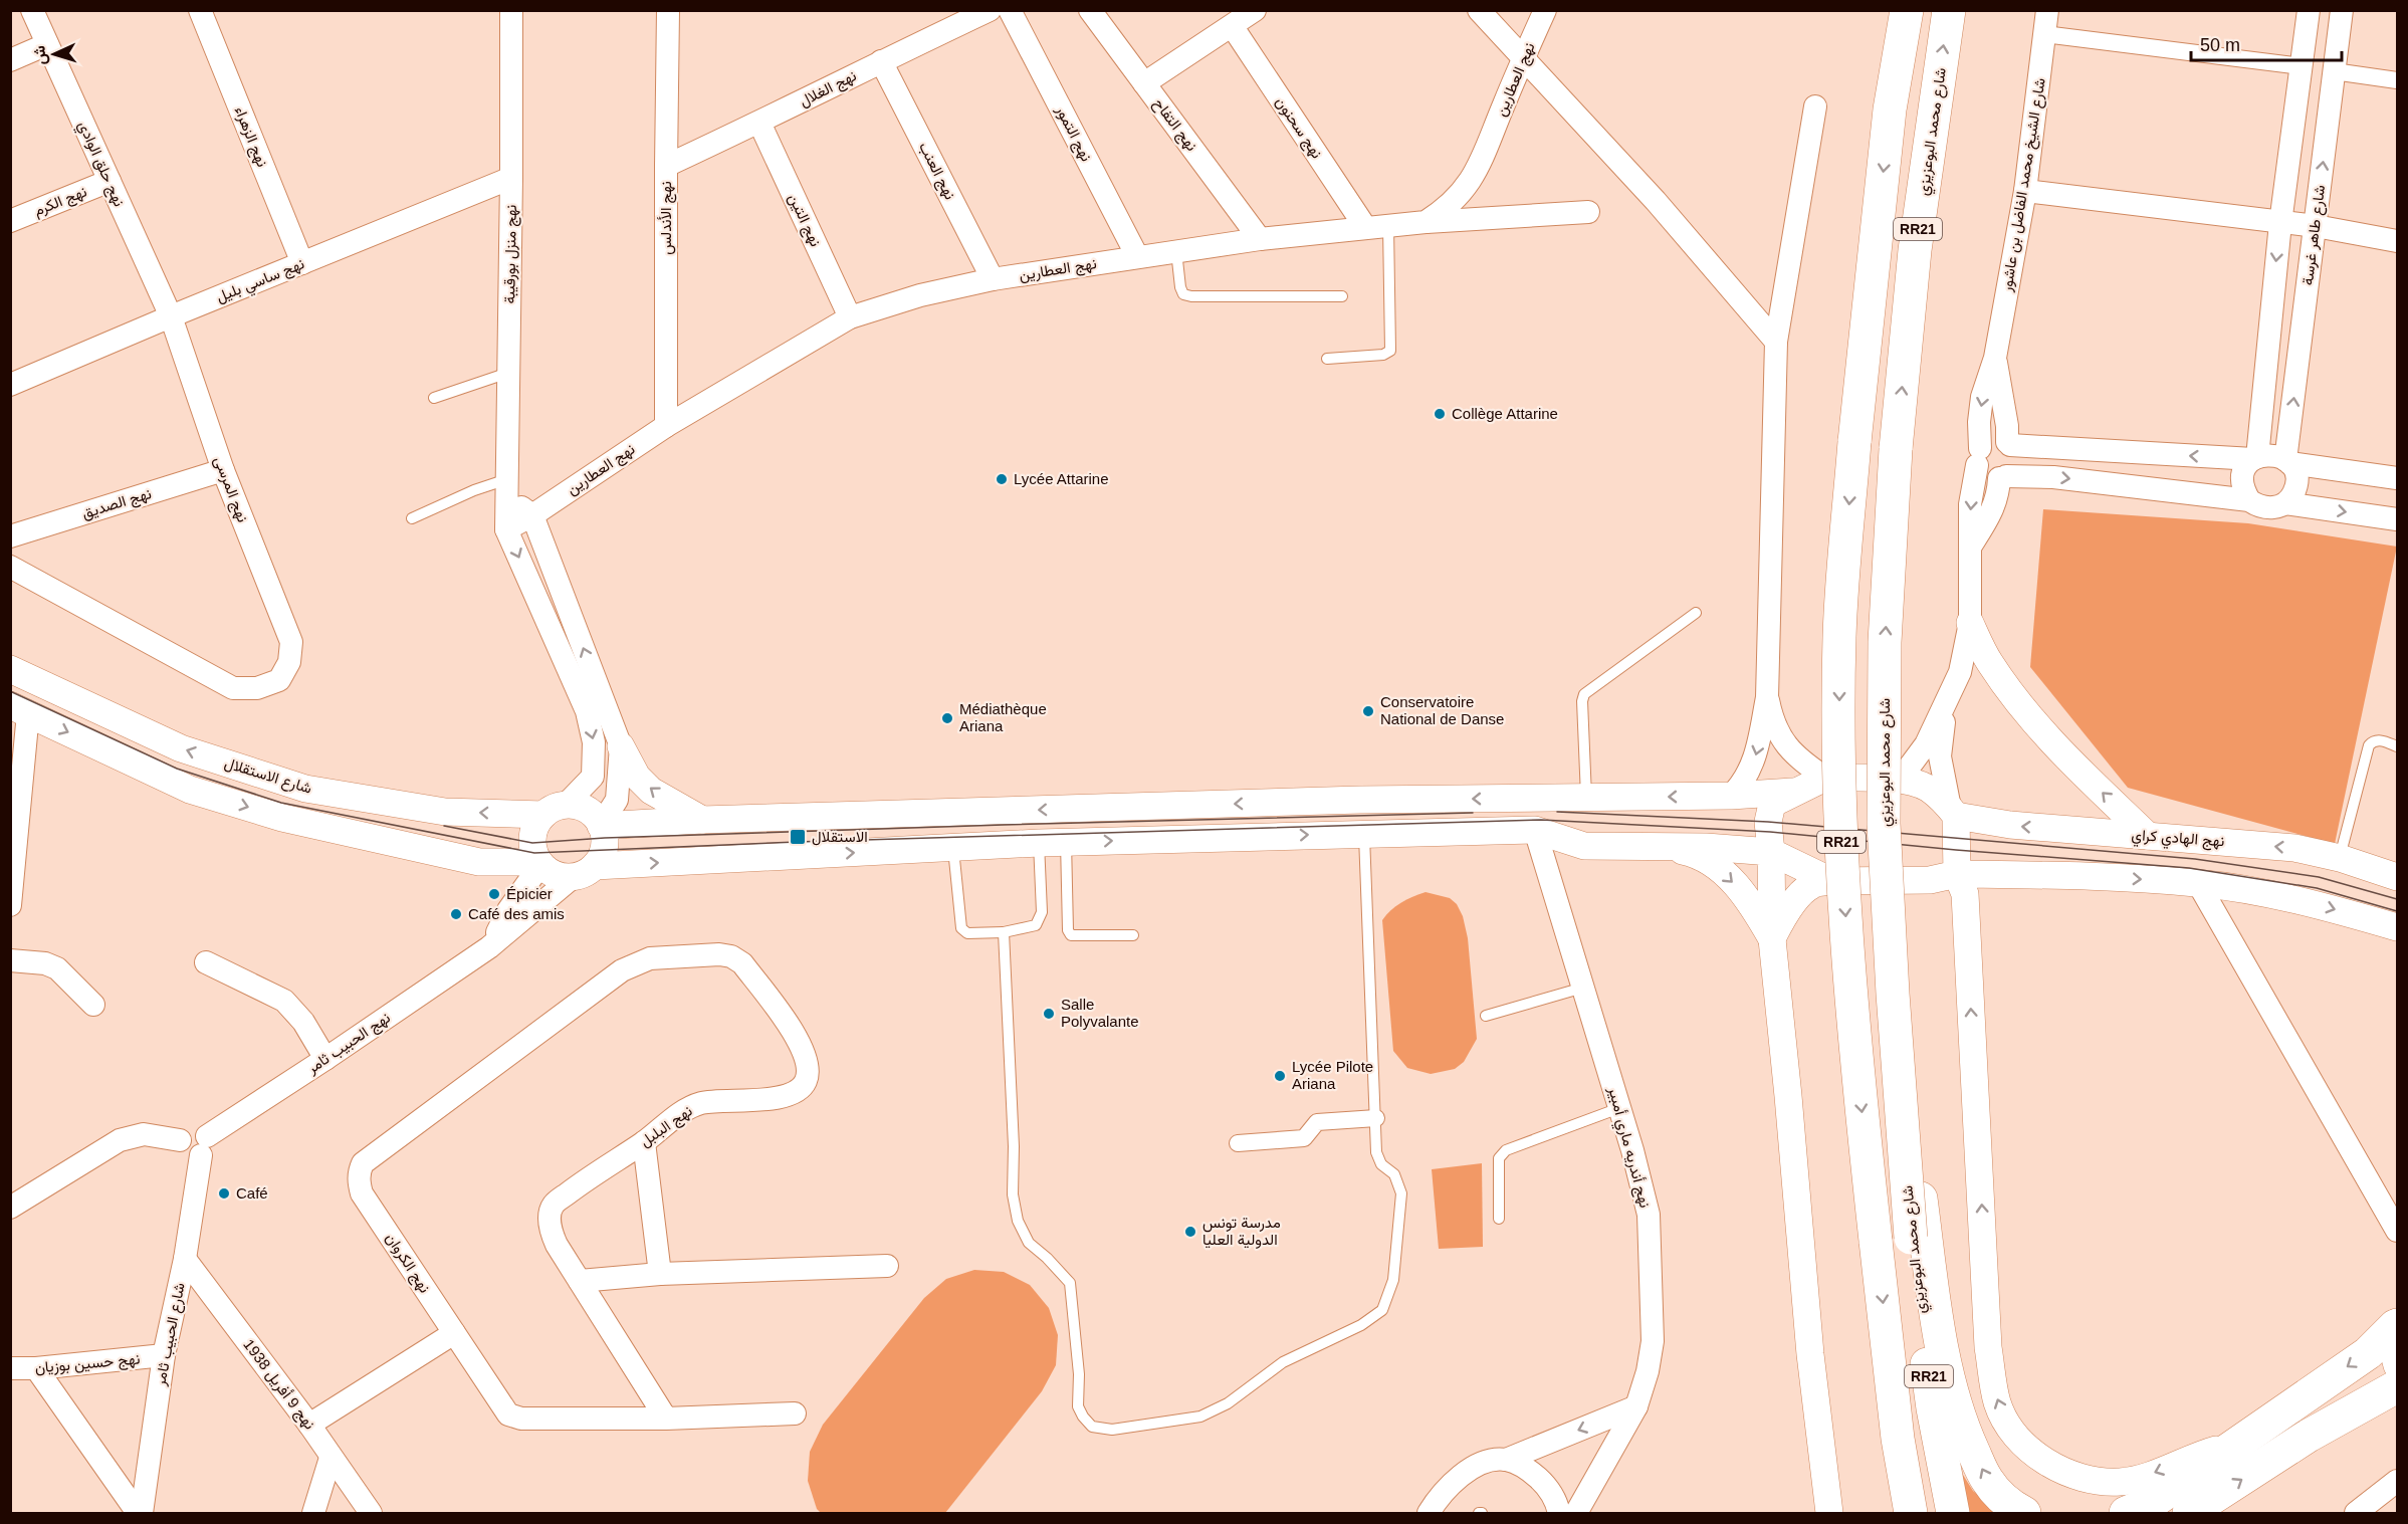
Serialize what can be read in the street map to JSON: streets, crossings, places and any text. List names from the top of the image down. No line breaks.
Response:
{"streets":{"highway":["شارع محمد البوعزيزي","RR21"],"street":["نهج العطارين","نهج الغلال","نهج التفاح","نهج سحنون","نهج التمور","نهج الزهراء","نهج حلق الوادي","نهج العنب","شارع الشيخ محمد الفاضل بن عاشور","نهج الكرم","نهج الأندلس","نهج التين","شارع طاهر غرسة","نهج منزل بورقيبة","نهج ساسي بليل","نهج المرسى","نهج الصديق","شارع الاستقلال","نهج الهادي كراي","نهج الحبيب ثامر","نهج البلبل","نهج أندريه ماري أمبير","نهج الكروان","شارع الحبيب ثامر","نهج حسين بوزيان","نهج 9 أفريل 1938"]},"crossings":[["نهج العطارين","نهج التفاح"],["نهج العطارين","نهج سحنون"],["نهج العطارين","نهج التمور"],["نهج العطارين","نهج العنب"],["نهج العطارين","نهج الأندلس"],["نهج العطارين","نهج التين"],["نهج العطارين","نهج منزل بورقيبة"],["نهج الغلال","نهج العنب"],["نهج الغلال","نهج الأندلس"],["نهج الغلال","نهج التين"],["نهج الزهراء","نهج ساسي بليل"],["نهج حلق الوادي","نهج الكرم"],["نهج حلق الوادي","نهج ساسي بليل"],["نهج حلق الوادي","نهج المرسى"],["نهج منزل بورقيبة","نهج ساسي بليل"],["نهج ساسي بليل","نهج المرسى"],["نهج المرسى","نهج الصديق"],["شارع الاستقلال","نهج الحبيب ثامر"],["نهج الحبيب ثامر","شارع الحبيب ثامر"],["نهج البلبل","نهج الكروان"],["شارع الحبيب ثامر","نهج حسين بوزيان"],["شارع الحبيب ثامر","نهج 9 أفريل 1938"]],"places":{"other":["Collège Attarine","Lycée Attarine","Conservatoire National de Danse","Médiathèque Ariana","Épicier","Café des amis","Salle Polyvalante","Lycée Pilote Ariana","Café","مدرسة تونس الدولية العليا"],"transit":["الاستقلال"]},"scale_bar":"50 m","north":"left"}
